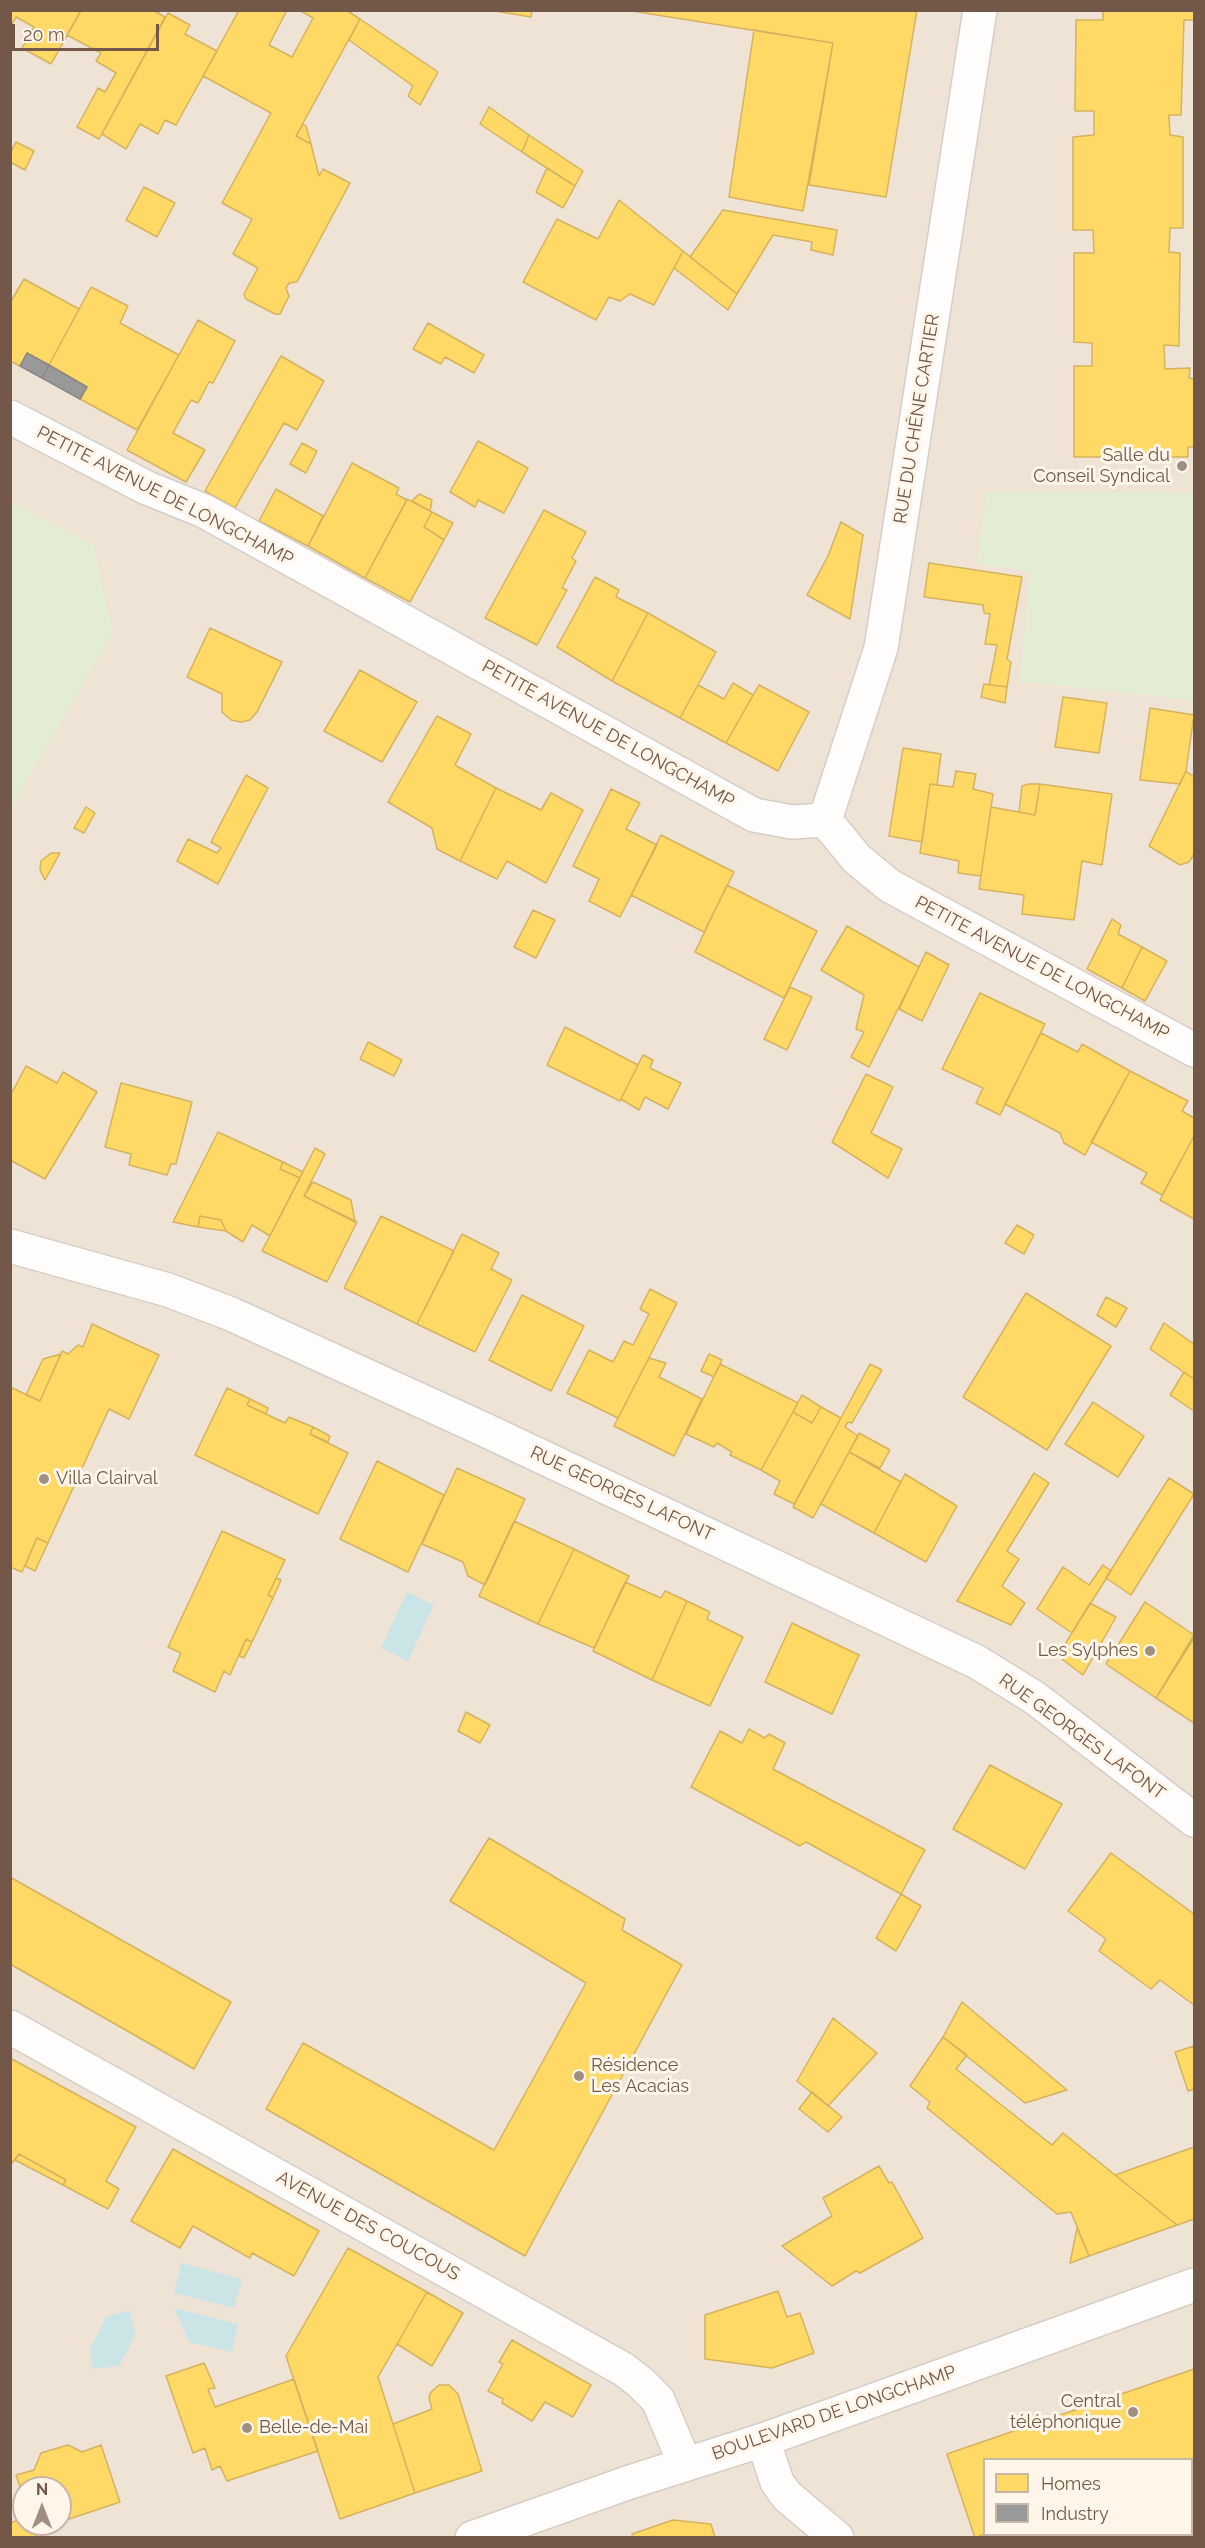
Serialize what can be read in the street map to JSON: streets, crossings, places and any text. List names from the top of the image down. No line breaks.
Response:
{"streets":{"street":["RUE DU CHÊNE CARTIER","PETITE AVENUE DE LONGCHAMP","RUE GEORGES LAFONT","AVENUE DES COUCOUS","BOULEVARD DE LONGCHAMP"]},"crossings":[["RUE DU CHÊNE CARTIER","PETITE AVENUE DE LONGCHAMP"],["AVENUE DES COUCOUS","BOULEVARD DE LONGCHAMP"]],"places":["Salle du Conseil Syndical","Villa Clairval","Les Sylphes","Résidence Les Acacias","Central téléphonique","Belle-de-Mai"],"legend":["Homes","Industry"],"scale_bar":"20 m","north":"top"}
